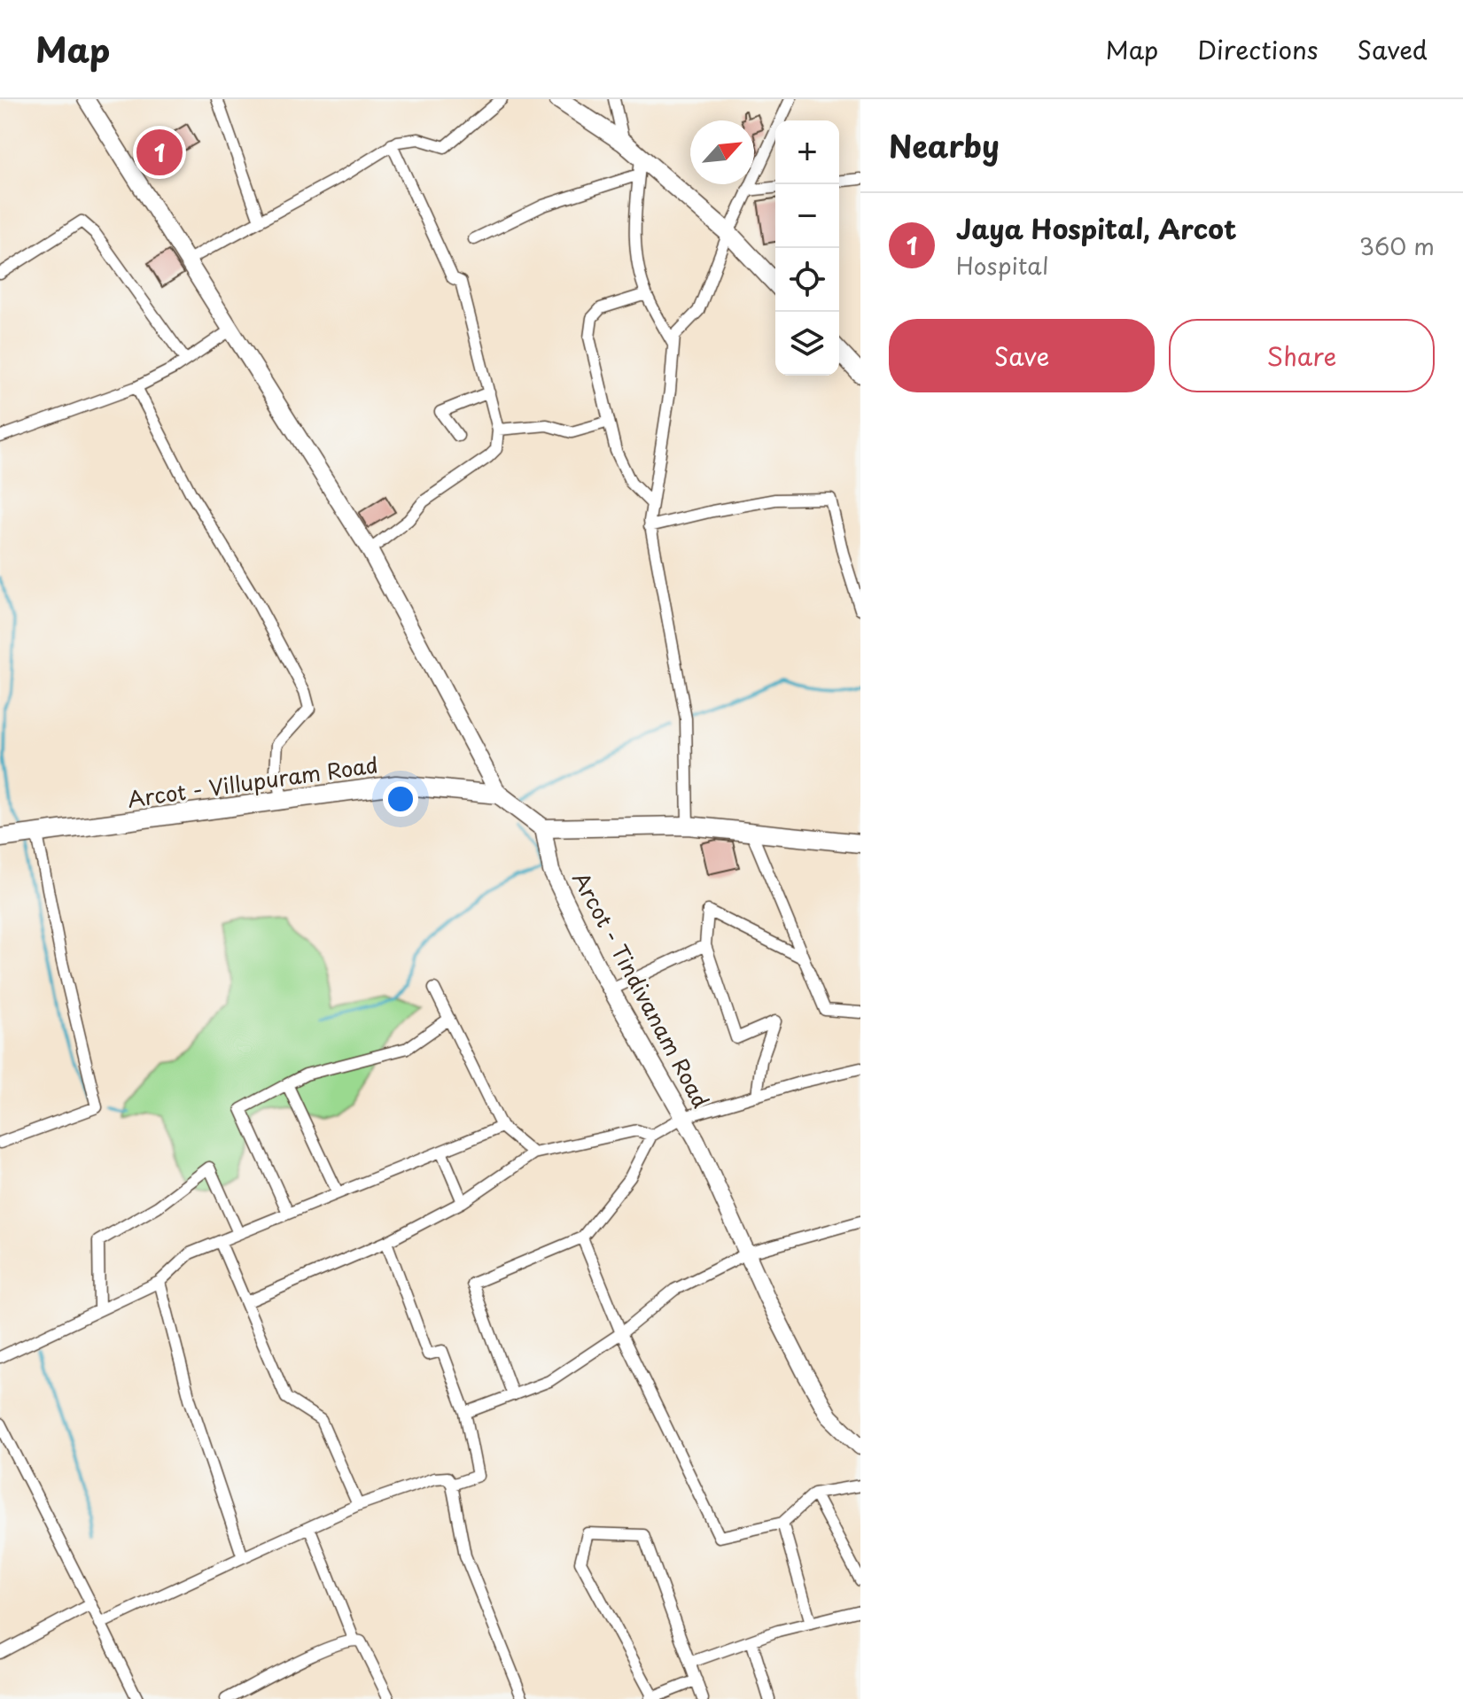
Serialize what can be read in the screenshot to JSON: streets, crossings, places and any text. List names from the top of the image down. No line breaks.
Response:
{"streets":{"main road":["Arcot - Villupuram Road","Arcot - Tindivanam Road"]},"north":"top right","page":{"header":"Map","nav":["Map","Directions","Saved"],"heading":"Nearby","map_buttons":["+","−"],"pins":"1","list":[{"mark":"1","name":"Jaya Hospital, Arcot","note":"Hospital","value":"360 m"}],"buttons":["Save","Share"]}}
